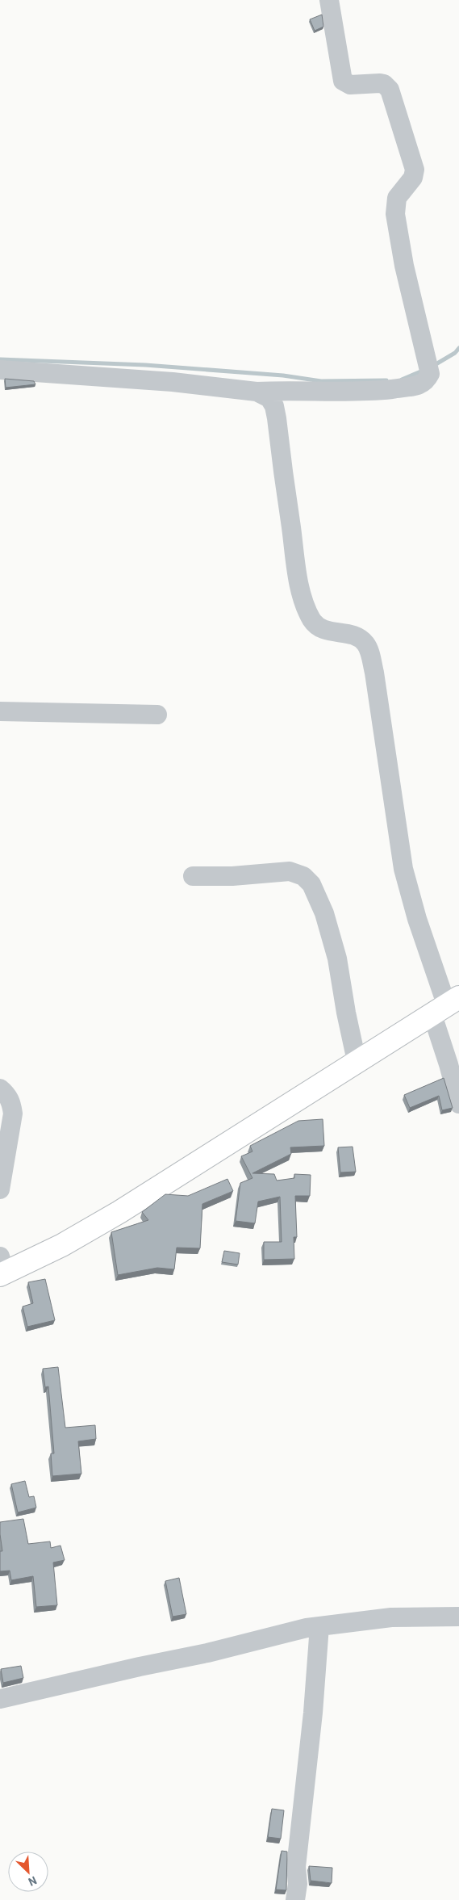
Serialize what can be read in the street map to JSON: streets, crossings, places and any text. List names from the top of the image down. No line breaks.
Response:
{"north":"bottom right"}
